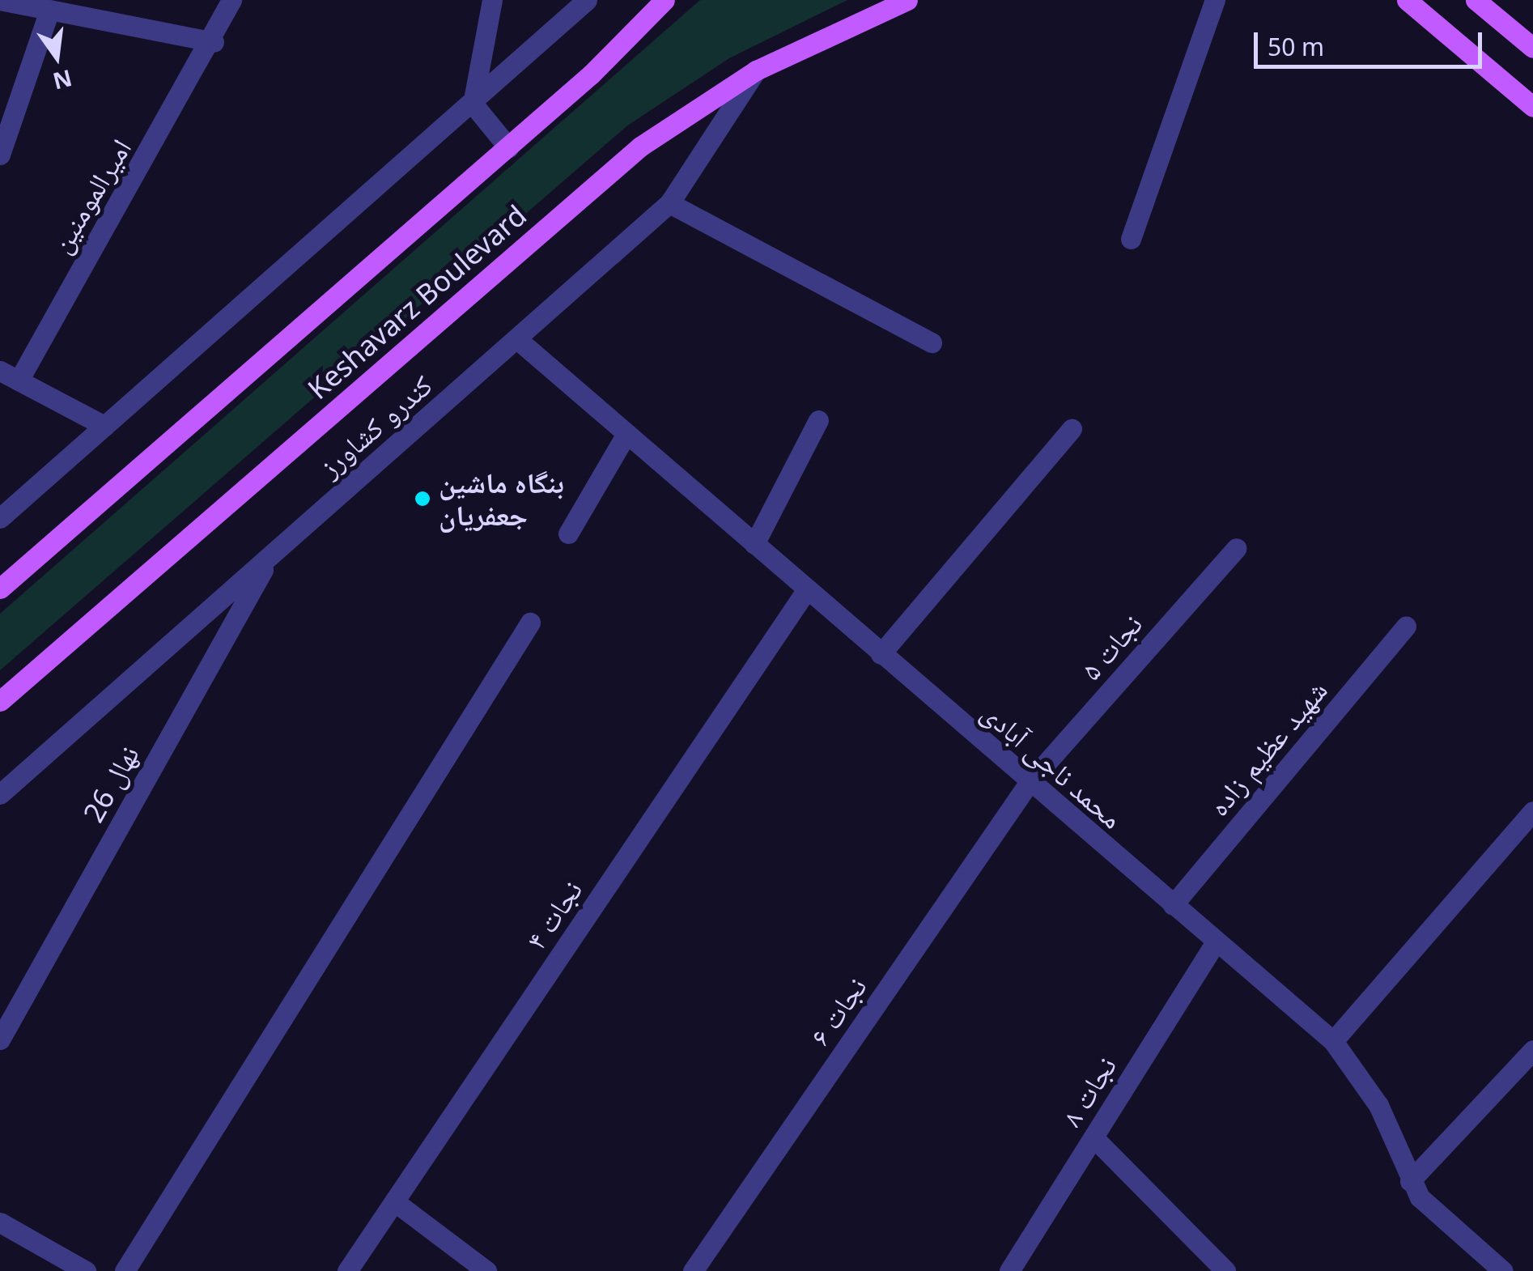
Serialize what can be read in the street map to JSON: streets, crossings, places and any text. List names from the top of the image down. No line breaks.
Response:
{"streets":{"main road":["Keshavarz Boulevard"],"street":["امیرالمومنین","کندرو کشاورز","نجات ۵","شهید عظیم زاده","محمد ناجی آبادی","نهال 26","نجات ۴","نجات ۶","نجات ۸"]},"crossings":[["Keshavarz Boulevard","کندرو کشاورز"],["کندرو کشاورز","محمد ناجی آبادی"],["کندرو کشاورز","نهال 26"],["نجات ۵","محمد ناجی آبادی"],["نجات ۵","نجات ۶"],["شهید عظیم زاده","محمد ناجی آبادی"],["محمد ناجی آبادی","نجات ۴"],["محمد ناجی آبادی","نجات ۶"],["محمد ناجی آبادی","نجات ۸"]],"places":["بنگاه ماشین جعفریان"],"scale_bar":"50 m","north":"bottom"}
